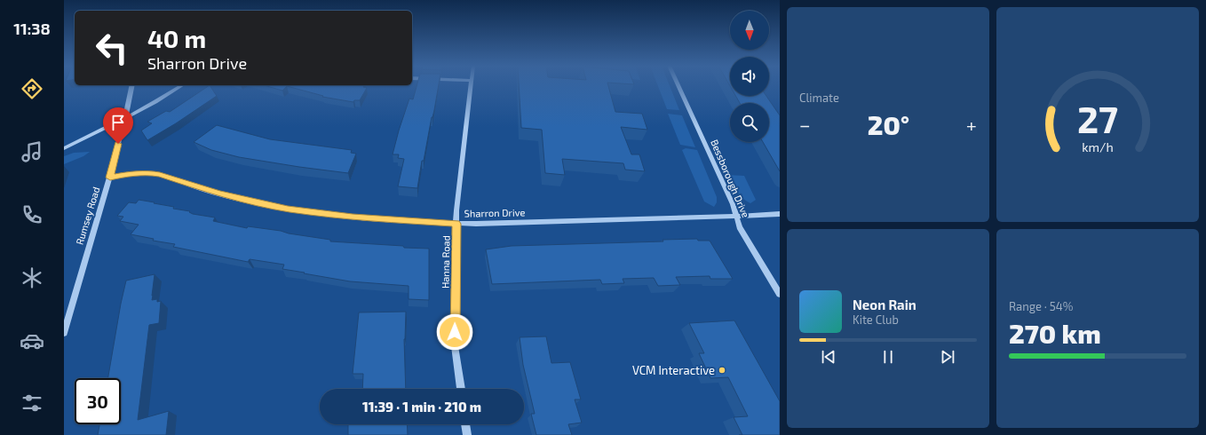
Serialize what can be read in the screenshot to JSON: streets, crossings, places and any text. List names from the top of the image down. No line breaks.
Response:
{"streets":{"street":["Bessborough Drive","Sharron Drive","Rumsey Road","Hanna Road"]},"crossings":[["Bessborough Drive","Sharron Drive"],["Sharron Drive","Rumsey Road"],["Sharron Drive","Hanna Road"]],"places":["VCM Interactive"],"north":"bottom","page":{"tabs":"11:38","tile":["Climate",["Range · 54%","270 km"]],"turn":["40 m","Sharron Drive"],"heat":["−","20°","+"],"song":["Neon Rain","Kite Club"],"limit":"30","trip":"11:39 · 1 min · 210 m","gauge":["27","km/h"]}}
